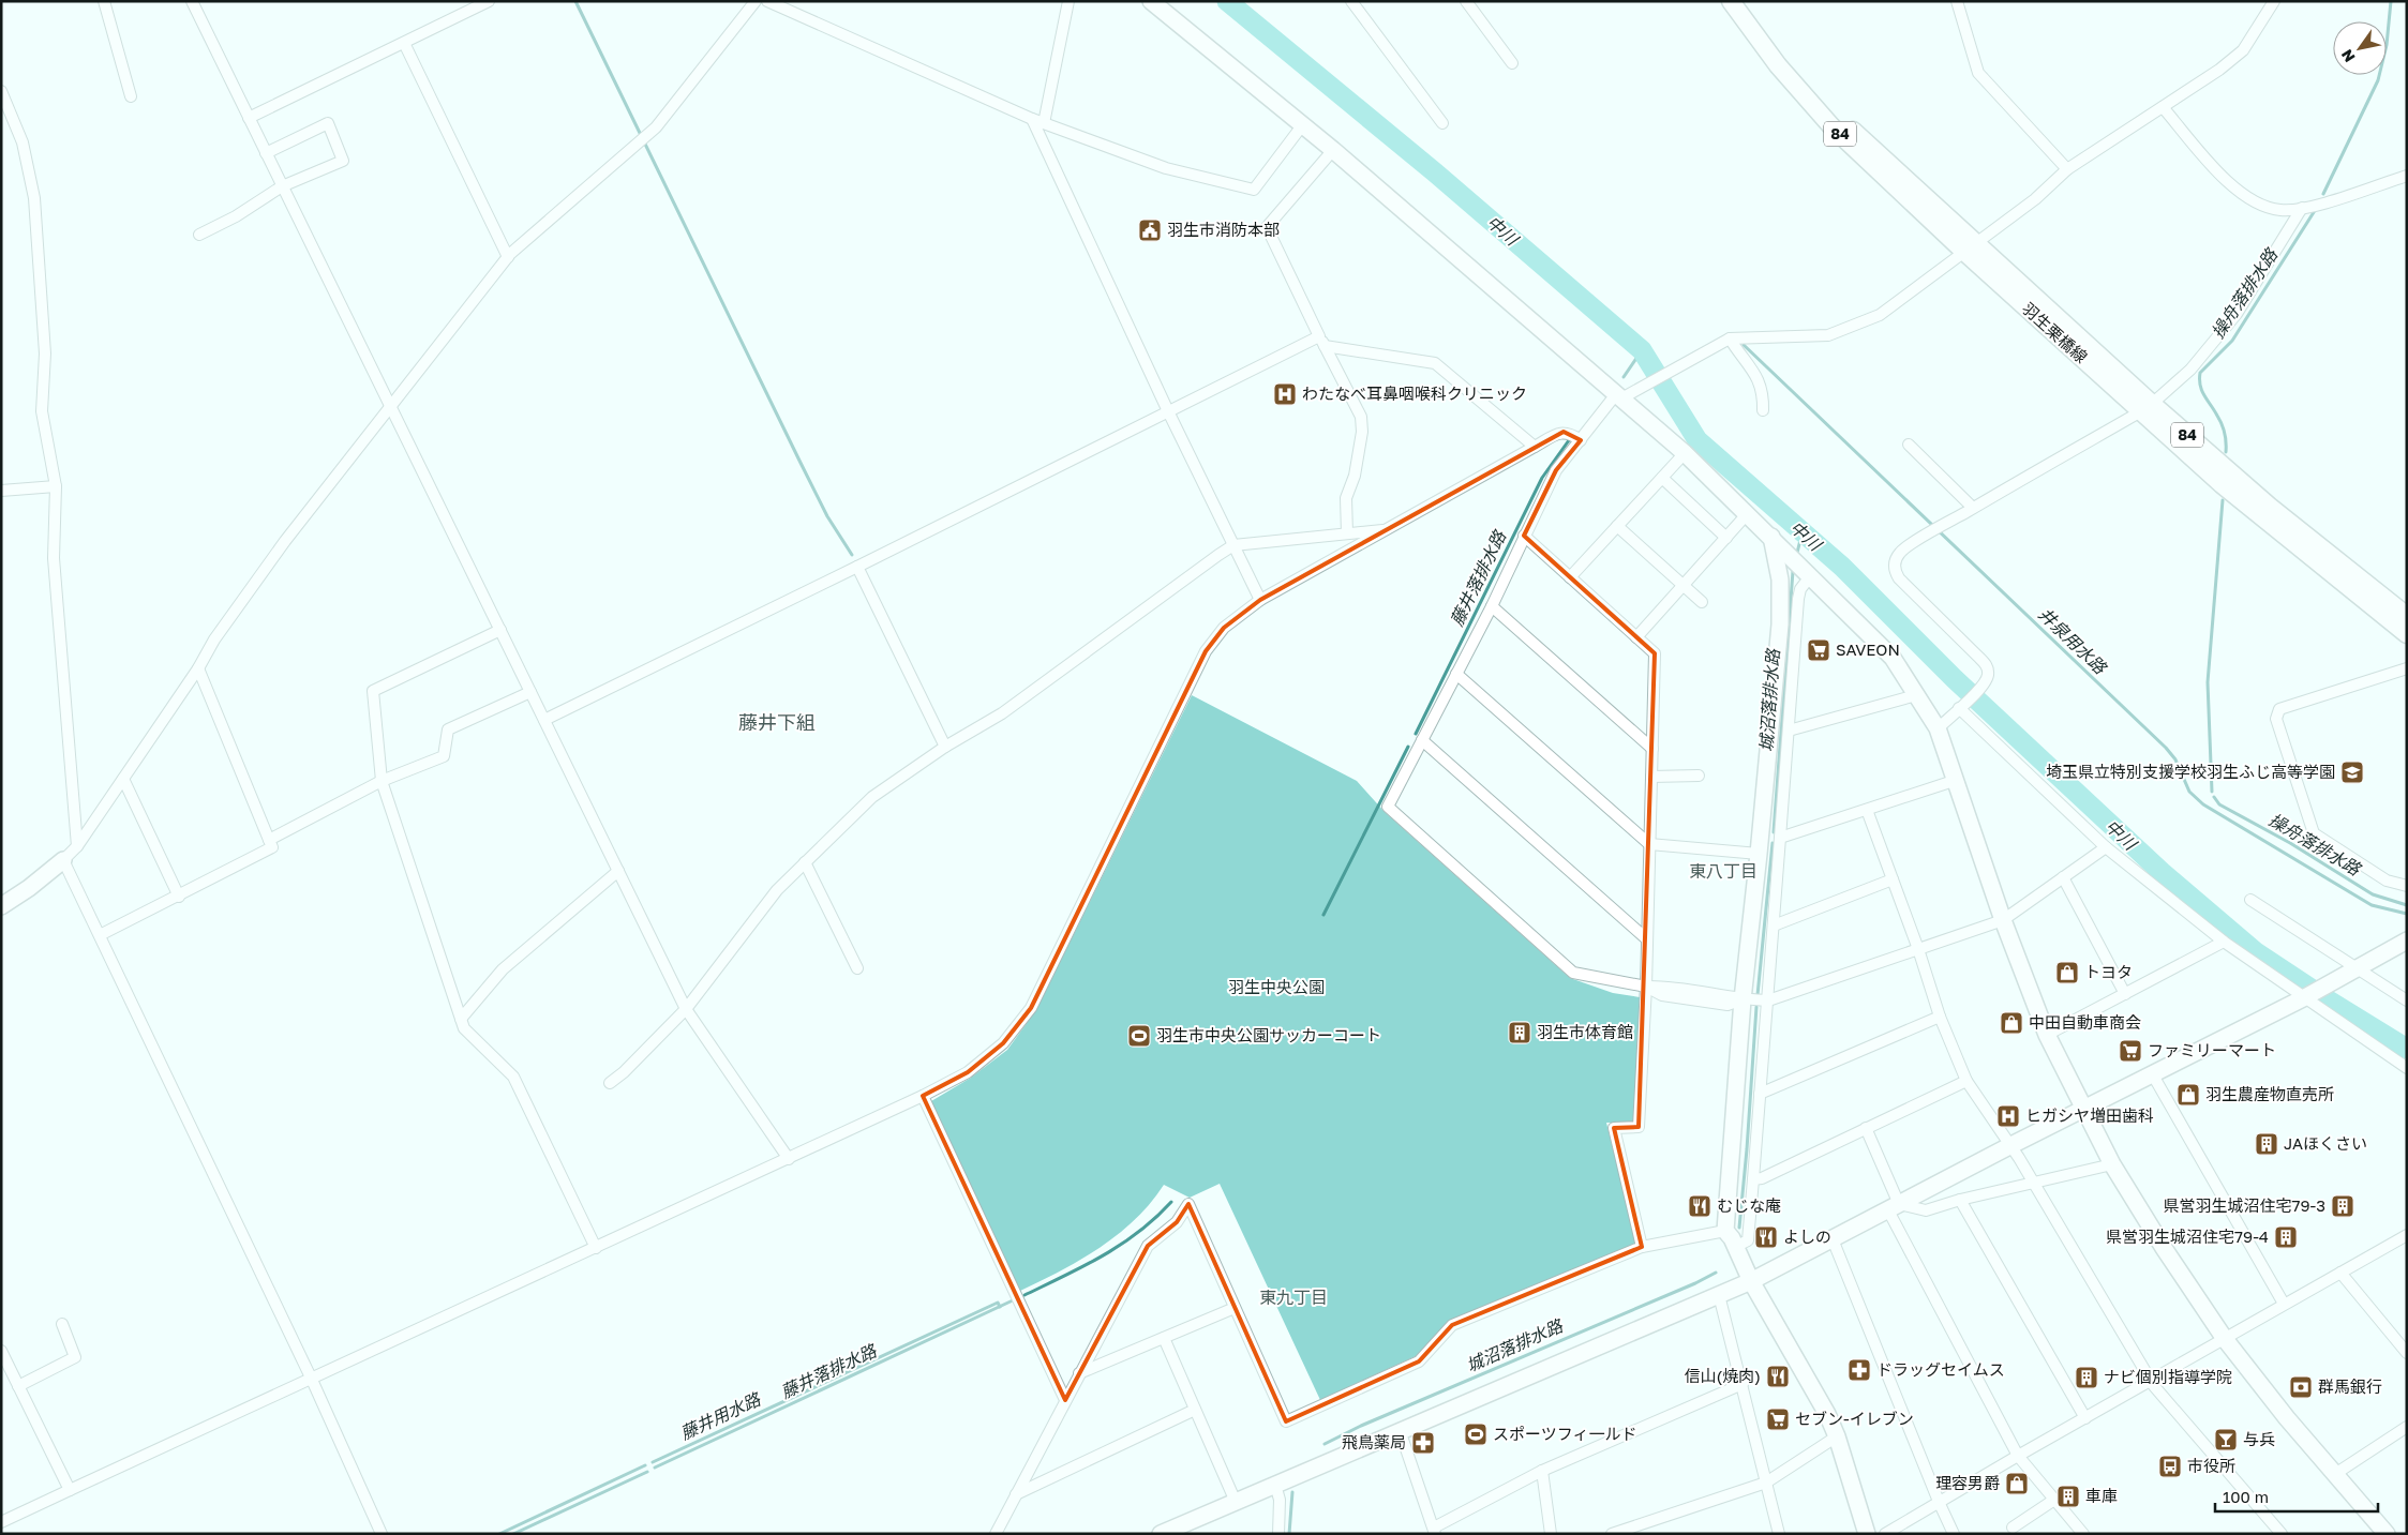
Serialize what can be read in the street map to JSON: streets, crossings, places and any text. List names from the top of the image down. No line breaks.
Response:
{"streets":{"main road":["84","羽生栗橋線"]},"districts":["藤井下組","東八丁目","東九丁目"],"water":["中川","操舟落排水路","藤井落排水路","井泉用水路","城沼落排水路","藤井用水路"],"parks":["羽生中央公園"],"places":{"public building":["羽生市消防本部"],"hospital":["わたなべ耳鼻咽喉科クリニック","ヒガシヤ増田歯科"],"supermarket":["SAVEON","ファミリーマート","セブン-イレブン"],"school or university":["埼玉県立特別支援学校羽生ふじ高等学園"],"shop":["トヨタ","中田自動車商会","羽生農産物直売所","理容男爵"],"building":["羽生市体育館","JAほくさい","県営羽生城沼住宅79-3","県営羽生城沼住宅79-4","ナビ個別指導学院","車庫"],"sports":["羽生市中央公園サッカーコート","スポーツフィ一ルド"],"restaurant":["むじな庵","よしの","信山(焼肉)"],"pharmacy":["ドラッグセイムス","飛鳥薬局"],"bank":["群馬銀行"],"bar":["与兵"],"bus stop":["市役所"]},"scale_bar":"100 m","north":"bottom left"}
